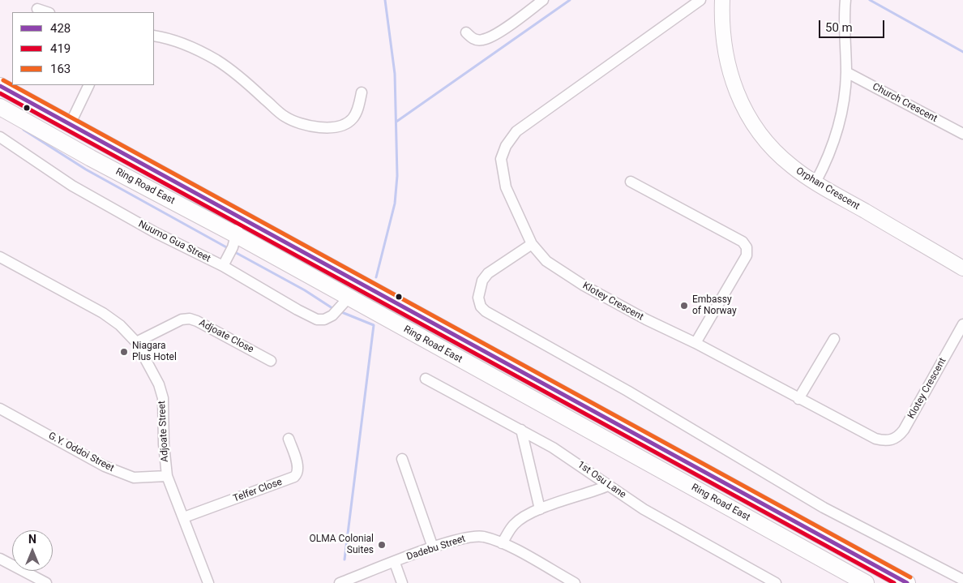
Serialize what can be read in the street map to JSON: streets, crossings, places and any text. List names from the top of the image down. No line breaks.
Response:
{"streets":{"main road":["Ring Road East"],"street":["Church Crescent","Orphan Crescent","Nuumo Gua Street","Klotey Crescent","Adjoate Close","Adjoate Street","G.Y. Oddoi Street","1st Osu Lane","Telfer Close","Dadebu Street"]},"crossings":[["Ring Road East","Nuumo Gua Street"],["Adjoate Close","Adjoate Street"],["Adjoate Street","G.Y. Oddoi Street"],["Adjoate Street","Telfer Close"]],"places":["Embassy of Norway","Niagara Plus Hotel","OLMA Colonial Suites"],"lines":["transit line 163","transit line 428","transit line 419"],"legend":["428","419","163"],"scale_bar":"50 m","north":"top"}
